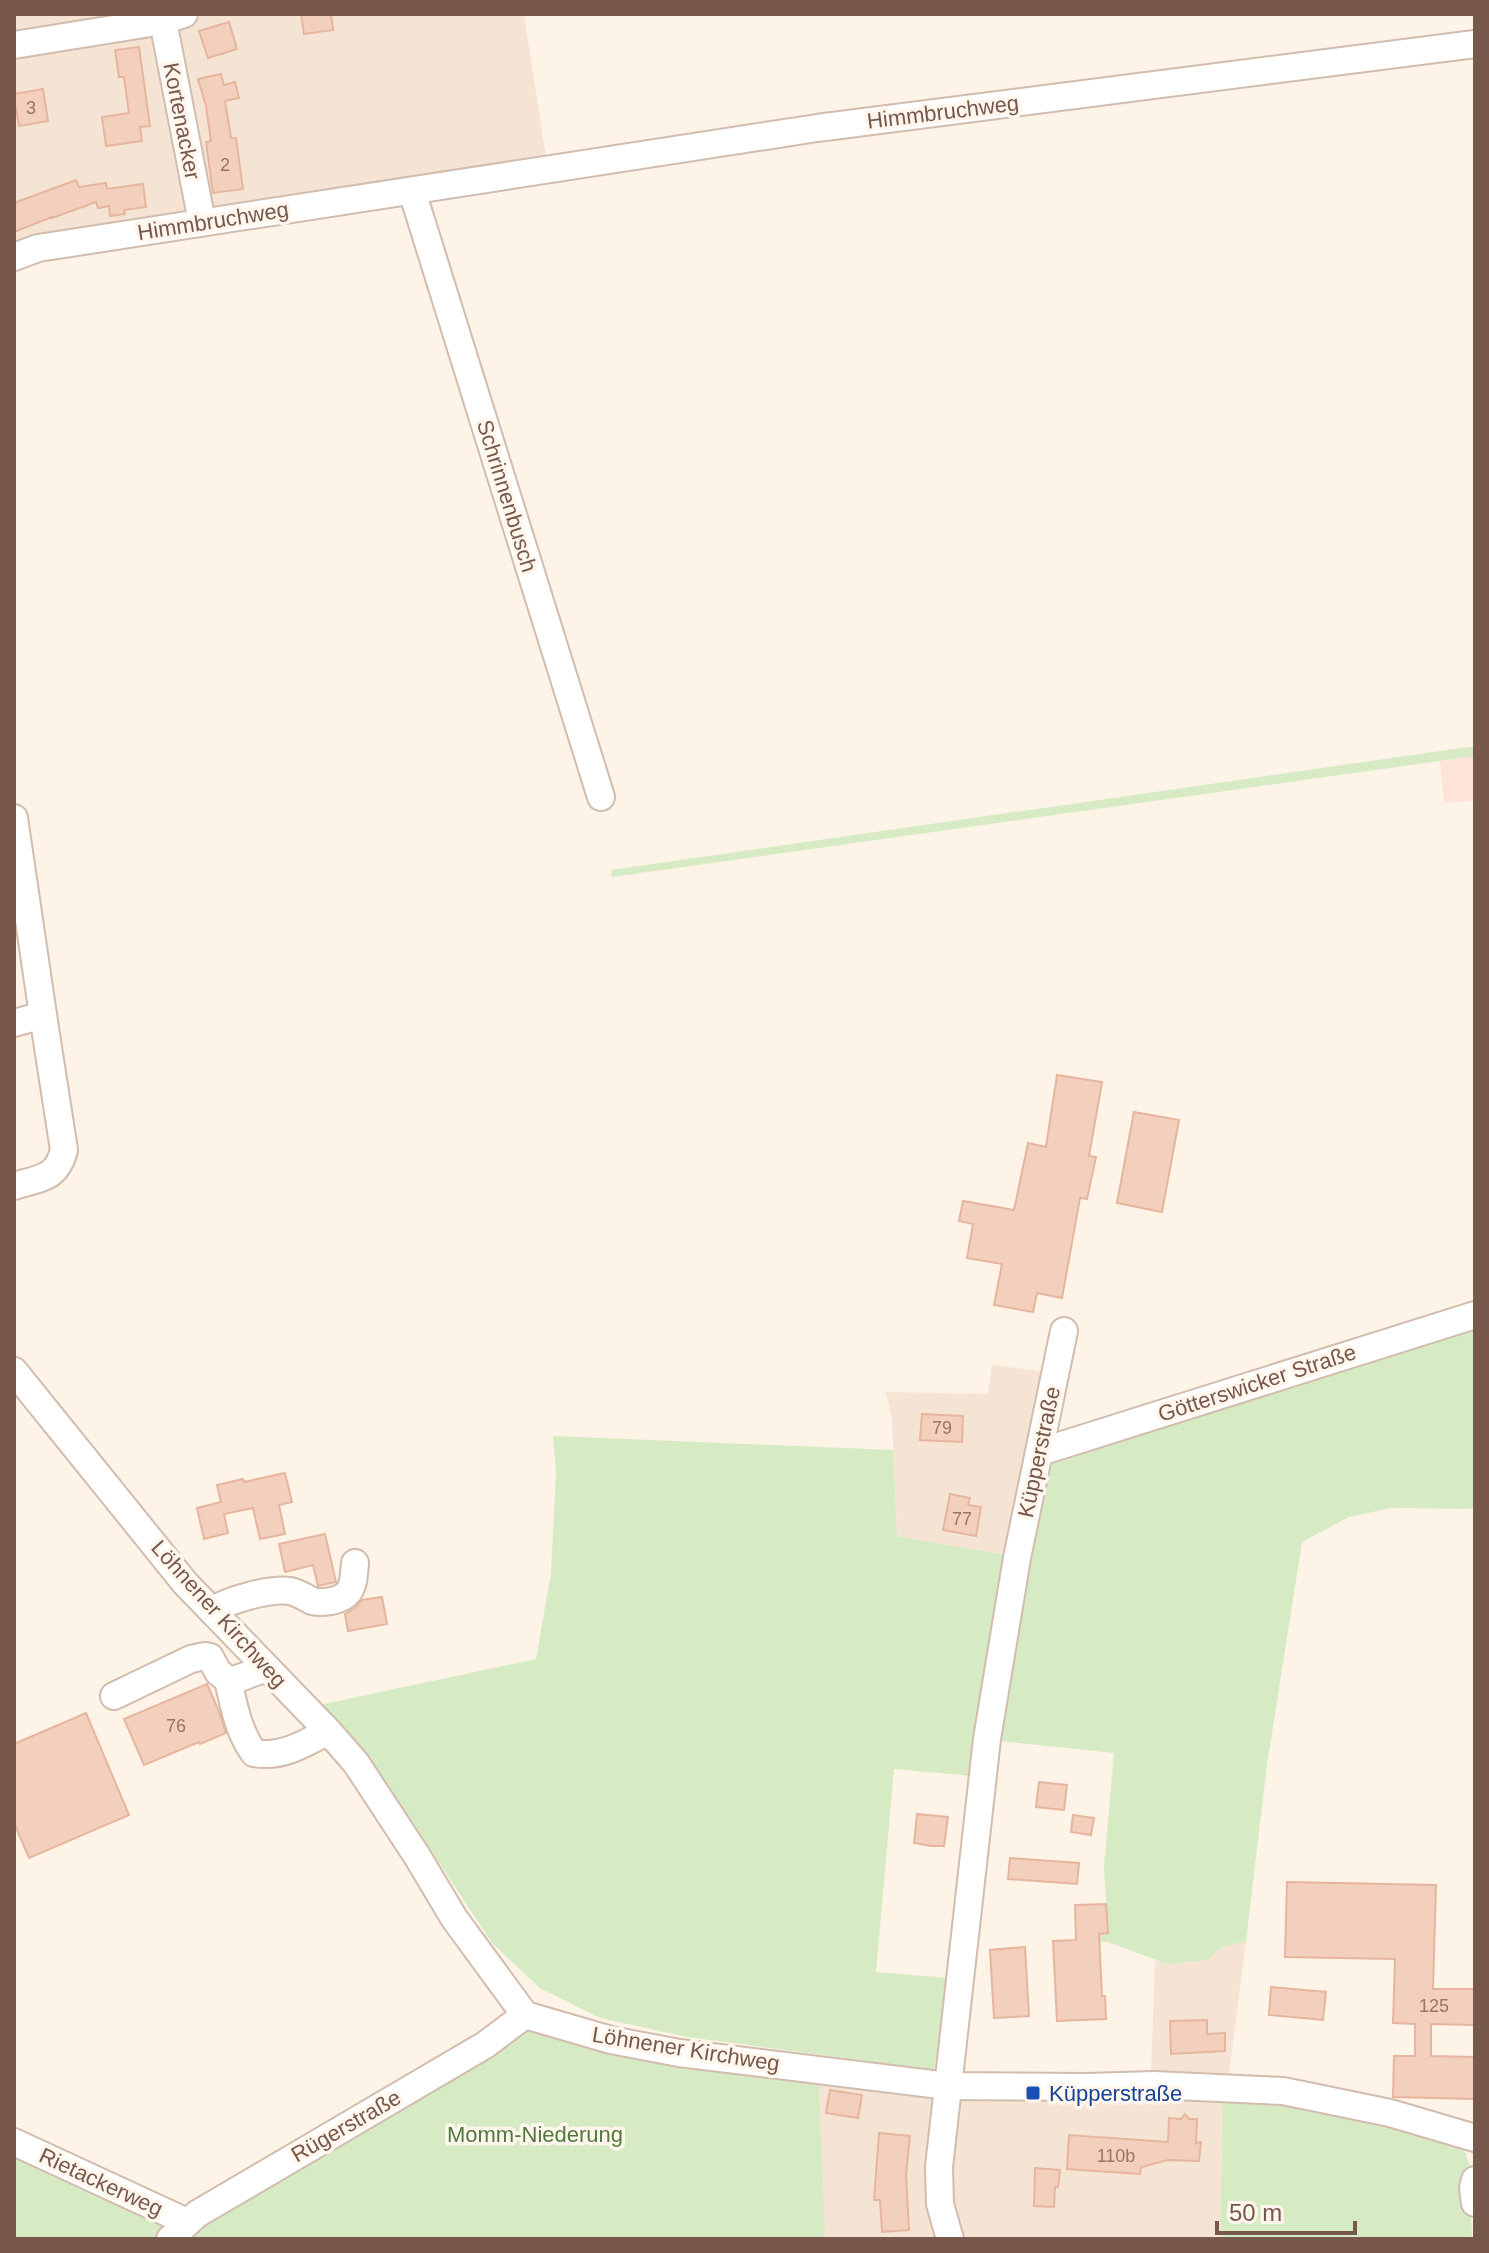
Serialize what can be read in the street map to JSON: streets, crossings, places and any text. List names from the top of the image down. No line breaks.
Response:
{"streets":{"street":["Himmbruchweg","Kortenacker","Schrinnenbusch","Götterswicker Straße","Küpperstraße","Löhnener Kirchweg","Rügerstraße","Rietackerweg"]},"crossings":[["Himmbruchweg","Kortenacker"],["Himmbruchweg","Schrinnenbusch"],["Götterswicker Straße","Küpperstraße"],["Küpperstraße","Löhnener Kirchweg"],["Löhnener Kirchweg","Rügerstraße"],["Rügerstraße","Rietackerweg"]],"parks":["Momm-Niederung"],"places":{"transit":["Küpperstraße"]},"house_numbers":["3","2","79","77","76","125","110b"],"scale_bar":"50 m"}
